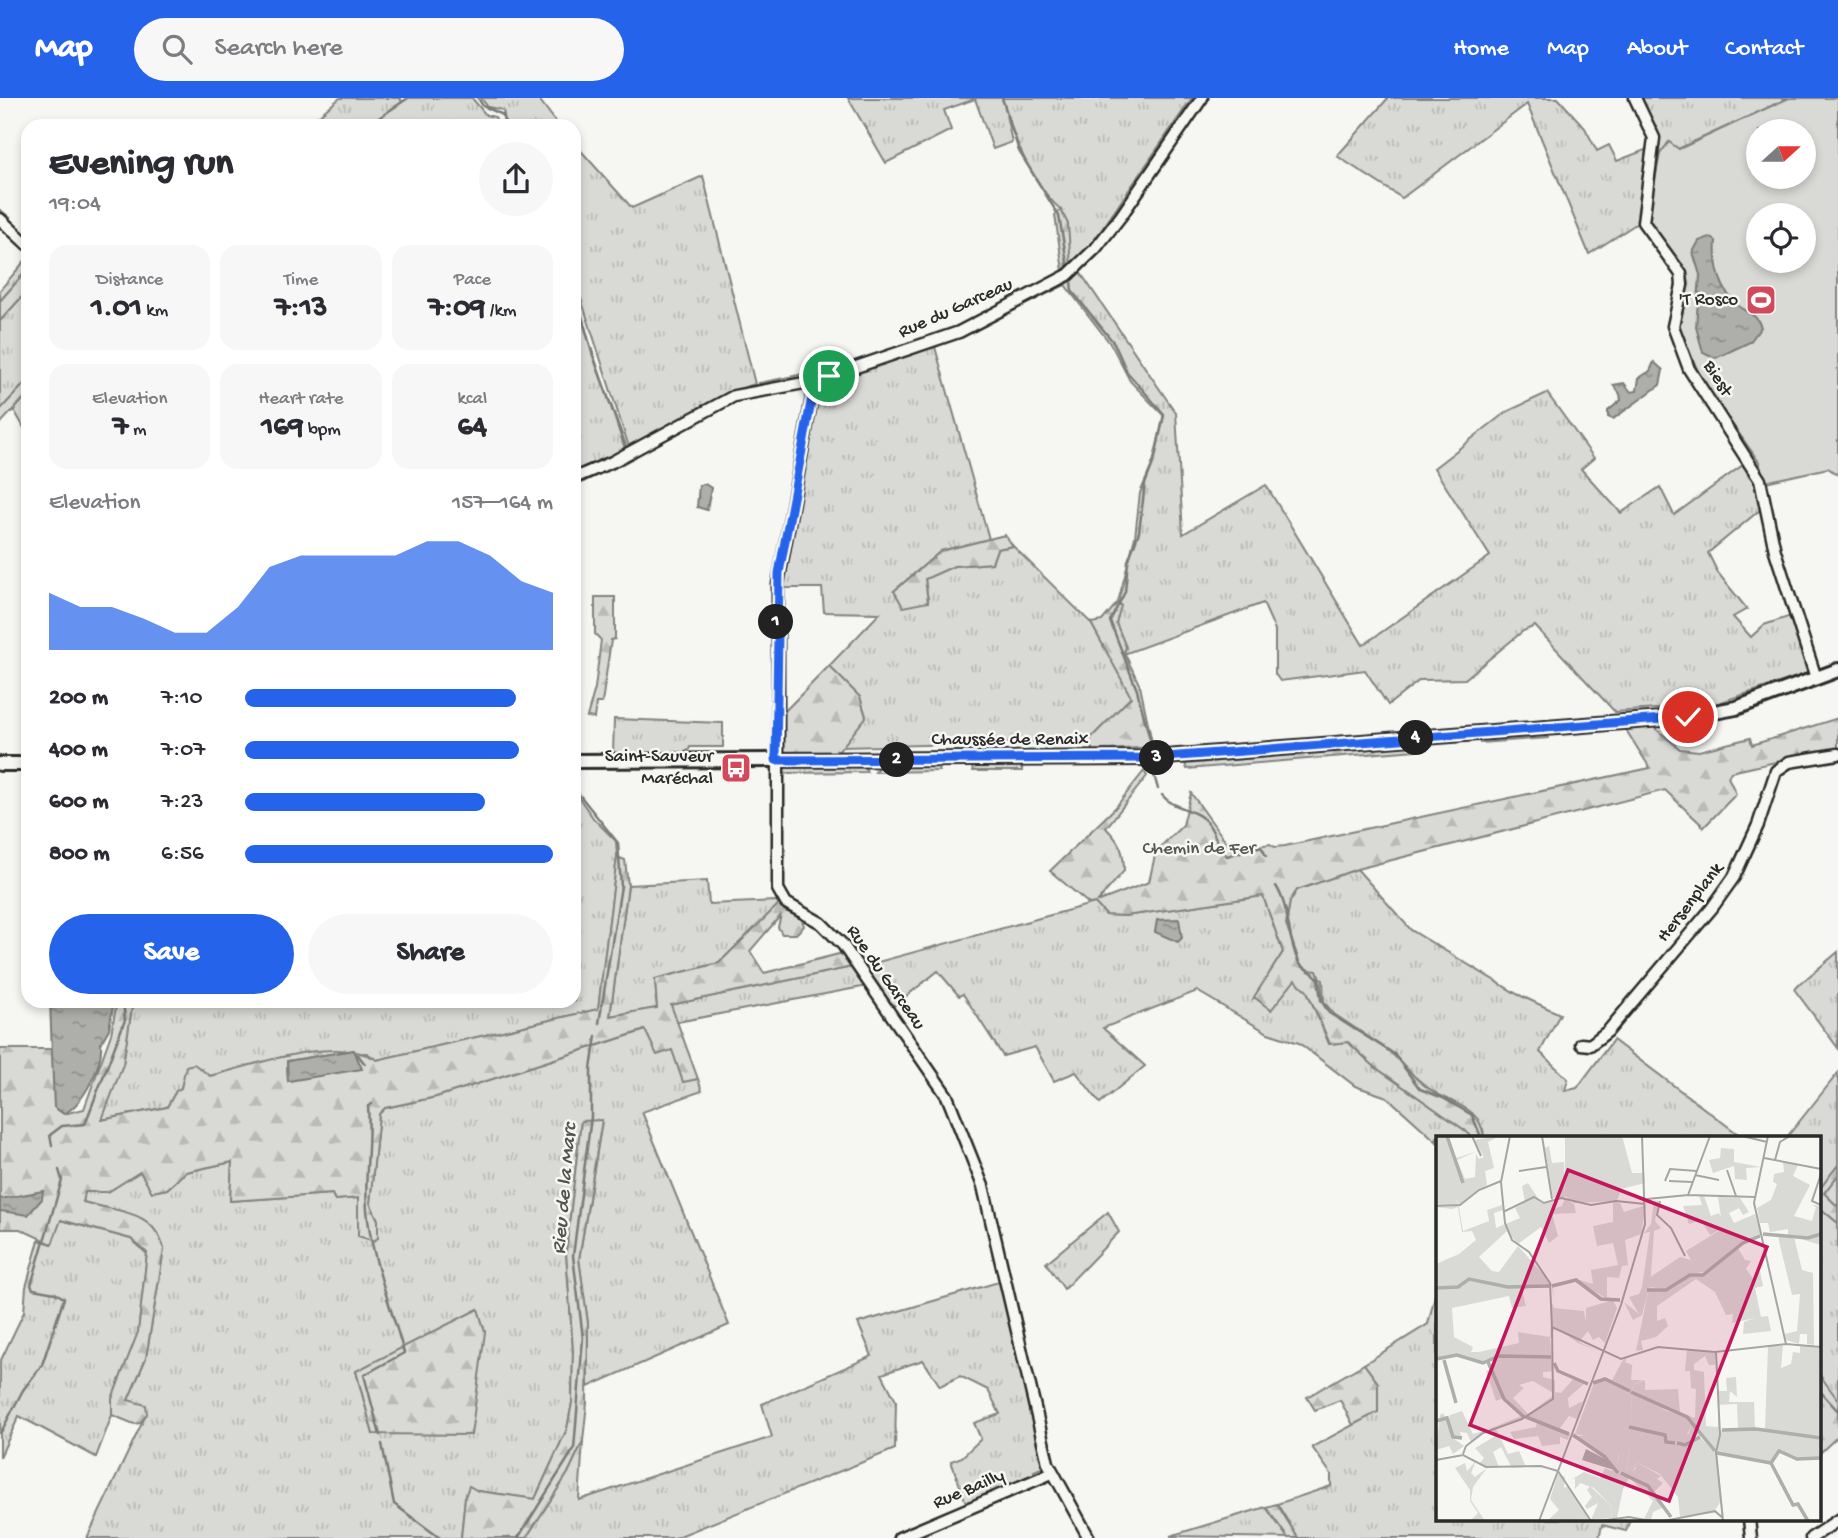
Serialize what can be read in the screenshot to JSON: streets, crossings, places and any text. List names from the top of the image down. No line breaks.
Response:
{"streets":{"main road":["Chaussée de Renaix"],"street":["Rue du Garceau","Biest","Hersenplank","Rue Bailly"]},"crossings":[["Rue du Garceau","Chaussée de Renaix"],["Rue du Garceau","Rue Bailly"],["Biest","Chaussée de Renaix"]],"water":["Rieu de la Marc"],"parks":["Chemin de Fer"],"places":{"sports":["'T Rosco"],"bus stop":["Saint-Sauveur Maréchal"]},"north":"right","page":{"header":"Map","search":"Search here","nav":["Home","Map","About","Contact"],"heading":["Evening run","19:04"],"stats":[["Distance","1.01 km"],["Time","7:13"],["Pace","7:09 /km"],["Elevation","7 m"],["Heart rate","169 bpm"],["kcal","64"]],"chart":["Elevation","157–164 m"],"pins":["1","4","3","2"],"list":[{"name":"200 m","note":"7:10"},{"name":"400 m","note":"7:07"},{"name":"600 m","note":"7:23"},{"name":"800 m","note":"6:56"}],"buttons":["Save","Share"]}}
